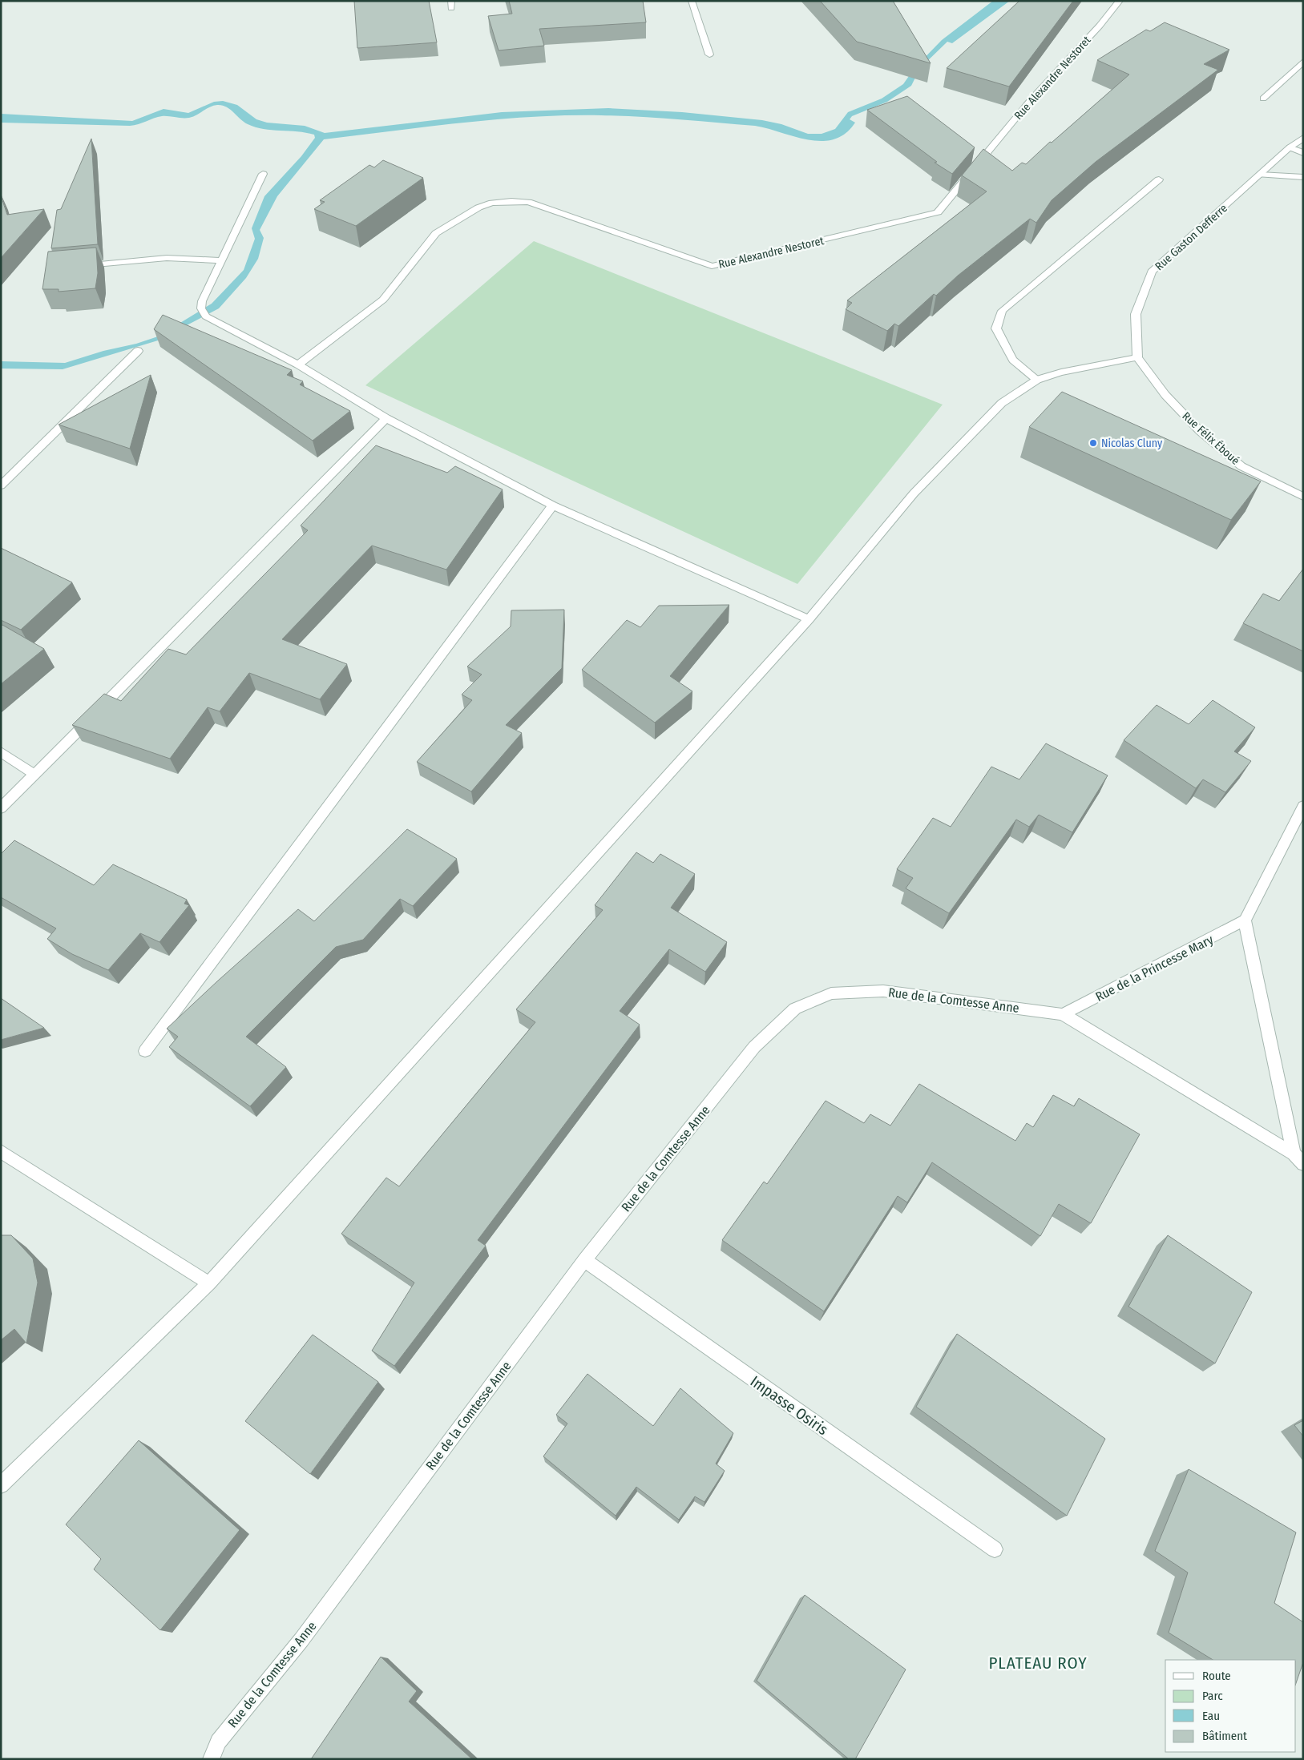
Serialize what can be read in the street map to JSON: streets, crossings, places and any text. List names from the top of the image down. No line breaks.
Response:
{"streets":{"street":["Rue Alexandre Nestoret","Rue Gaston Defferre","Rue Félix Éboué","Rue de la Princesse Mary","Rue de la Comtesse Anne","Impasse Osiris"]},"crossings":[["Rue Gaston Defferre","Rue Félix Éboué"],["Rue de la Princesse Mary","Rue de la Comtesse Anne"],["Rue de la Comtesse Anne","Impasse Osiris"]],"districts":["PLATEAU ROY"],"places":["Nicolas Cluny"],"legend":["Route","Parc","Eau","Bâtiment"]}
